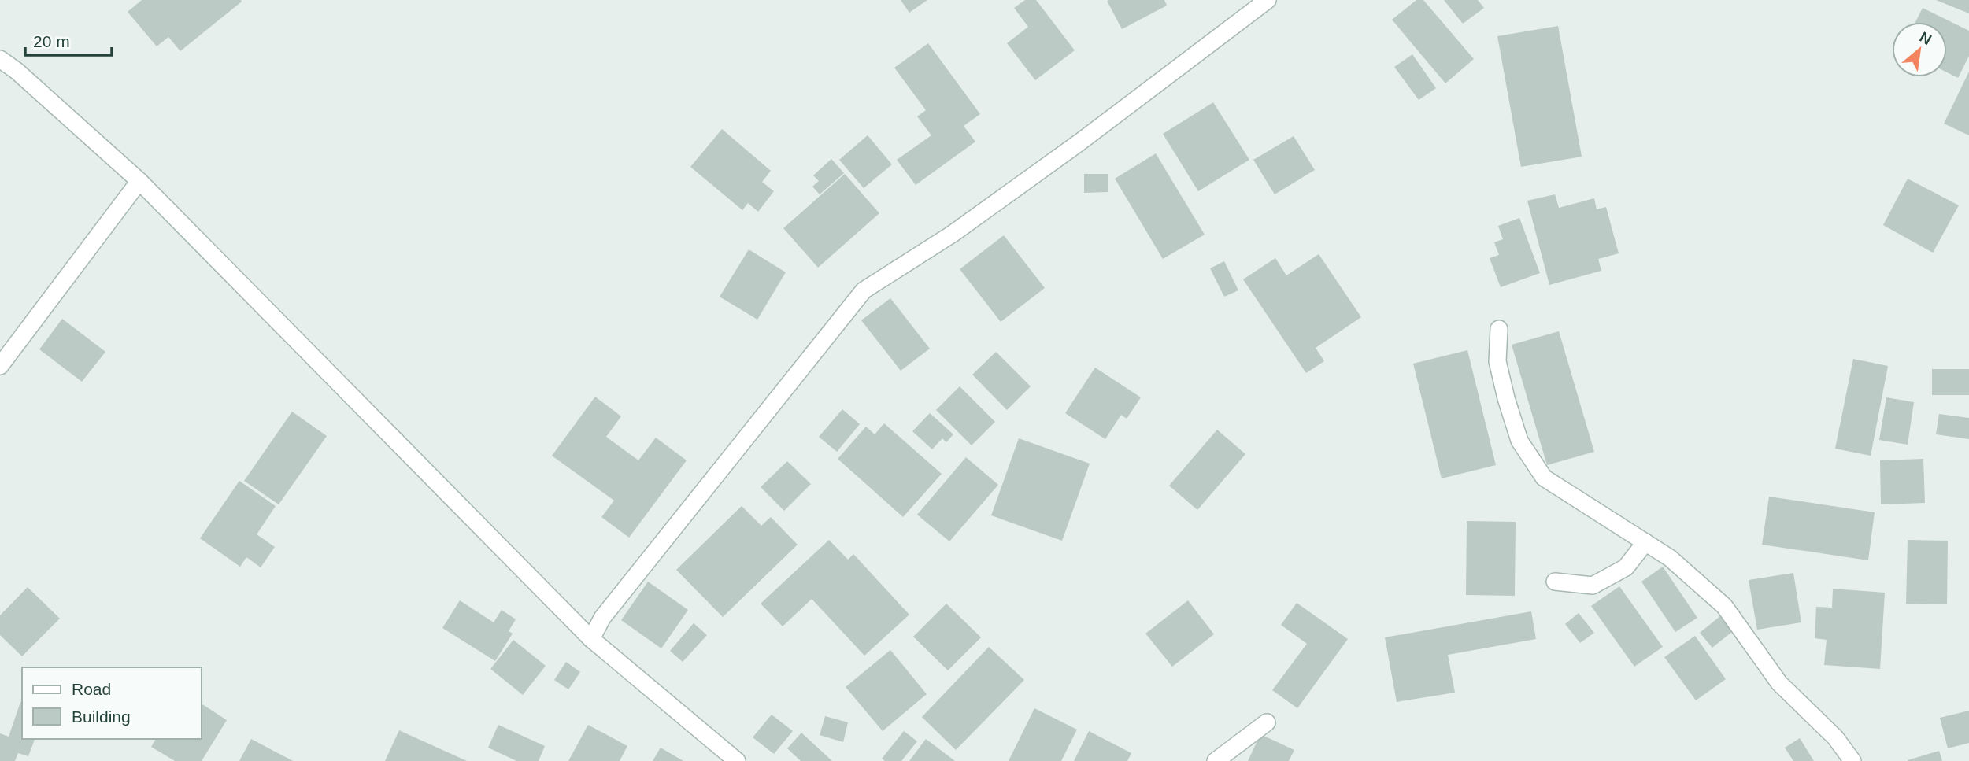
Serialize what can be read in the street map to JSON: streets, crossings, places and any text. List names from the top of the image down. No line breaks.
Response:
{"legend":["Road","Building"],"scale_bar":"20 m","north":"top right"}
